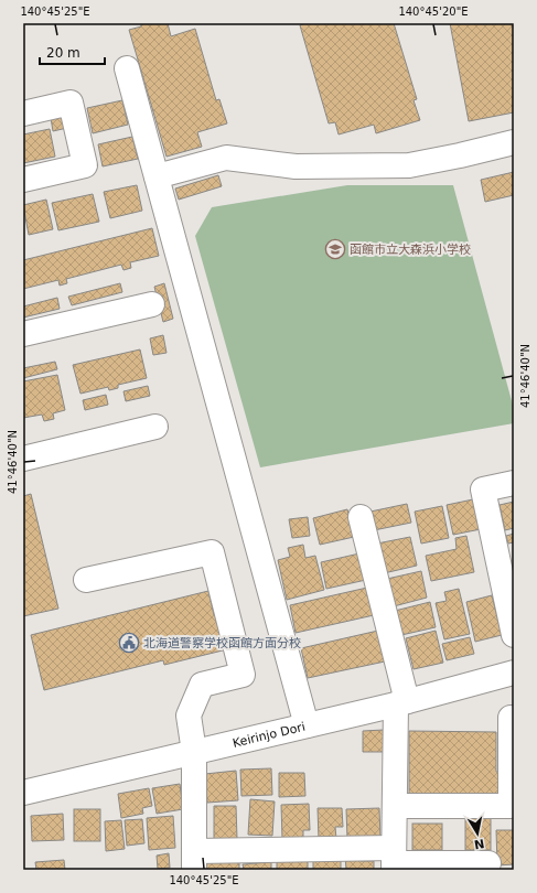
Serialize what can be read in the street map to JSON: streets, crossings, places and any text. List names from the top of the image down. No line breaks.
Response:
{"streets":{"street":["Keirinjo Dori"]},"places":{"school or university":["函館市立大森浜小学校"],"public building":["北海道警察学校函館方面分校"]},"scale_bar":"20 m","north":"bottom","coordinates":["140°45'25\"E","140°45'20\"E","41°46'40\"N"]}
